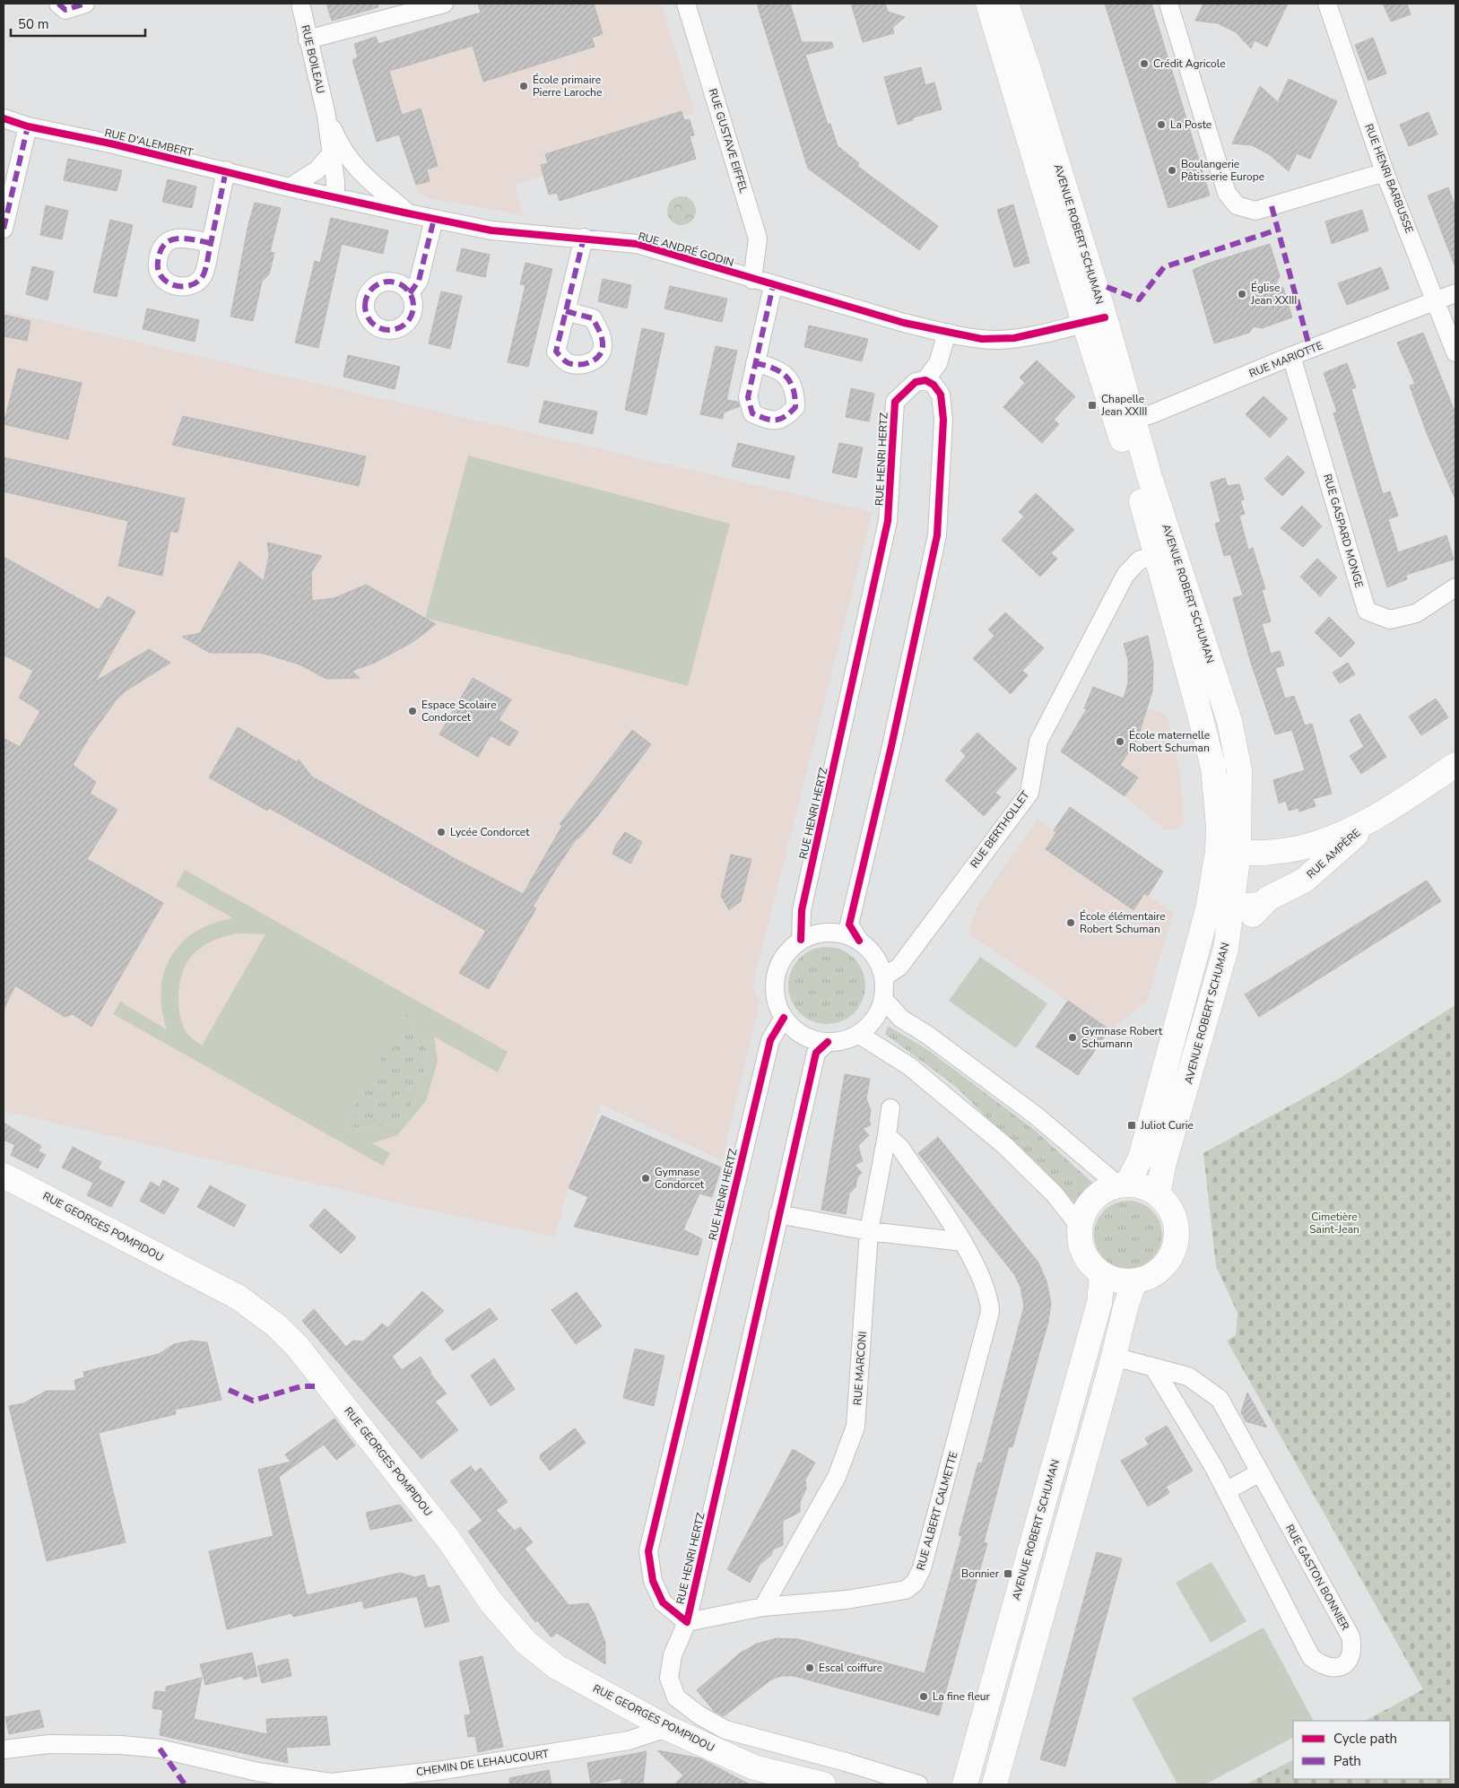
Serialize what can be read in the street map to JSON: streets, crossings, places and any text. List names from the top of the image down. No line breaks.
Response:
{"streets":{"main road":["AVENUE ROBERT SCHUMAN","RUE AMPÈRE","RUE GEORGES POMPIDOU"],"street":["RUE BOILEAU","RUE GUSTAVE EIFFEL","RUE D'ALEMBERT","RUE HENRI BARBUSSE","RUE ANDRÉ GODIN","RUE MARIOTTE","RUE HENRI HERTZ","RUE GASPARD MONGE","RUE BERTHOLLET","RUE MARCONI","RUE ALBERT CALMETTE","RUE GASTON BONNIER","CHEMIN DE LEHAUCOURT"]},"crossings":[["RUE BOILEAU","RUE D'ALEMBERT"],["RUE BOILEAU","RUE ANDRÉ GODIN"],["RUE GUSTAVE EIFFEL","RUE ANDRÉ GODIN"],["RUE D'ALEMBERT","RUE ANDRÉ GODIN"],["RUE HENRI BARBUSSE","RUE MARIOTTE"],["AVENUE ROBERT SCHUMAN","RUE ANDRÉ GODIN"],["AVENUE ROBERT SCHUMAN","RUE MARIOTTE"],["AVENUE ROBERT SCHUMAN","RUE BERTHOLLET"],["AVENUE ROBERT SCHUMAN","RUE AMPÈRE"],["RUE MARIOTTE","RUE GASPARD MONGE"],["RUE HENRI HERTZ","RUE BERTHOLLET"],["RUE HENRI HERTZ","RUE ALBERT CALMETTE"],["RUE GEORGES POMPIDOU","CHEMIN DE LEHAUCOURT"],["RUE MARCONI","RUE ALBERT CALMETTE"]],"parks":["Cimetière Saint-Jean"],"places":{"other":["Crédit Agricole","École primaire Pierre Laroche","La Poste","Boulangerie Pâtisserie Europe","Église Jean XXIII","Espace Scolaire Condorcet","École maternelle Robert Schuman","Lycée Condorcet","École élémentaire Robert Schuman","Gymnase Robert Schumann","Gymnase Condorcet","Escal coiffure","La fine fleur"],"transit":["Chapelle Jean XXIII","Juliot Curie","Bonnier"]},"legend":["Cycle path","Path"],"scale_bar":"50 m"}
